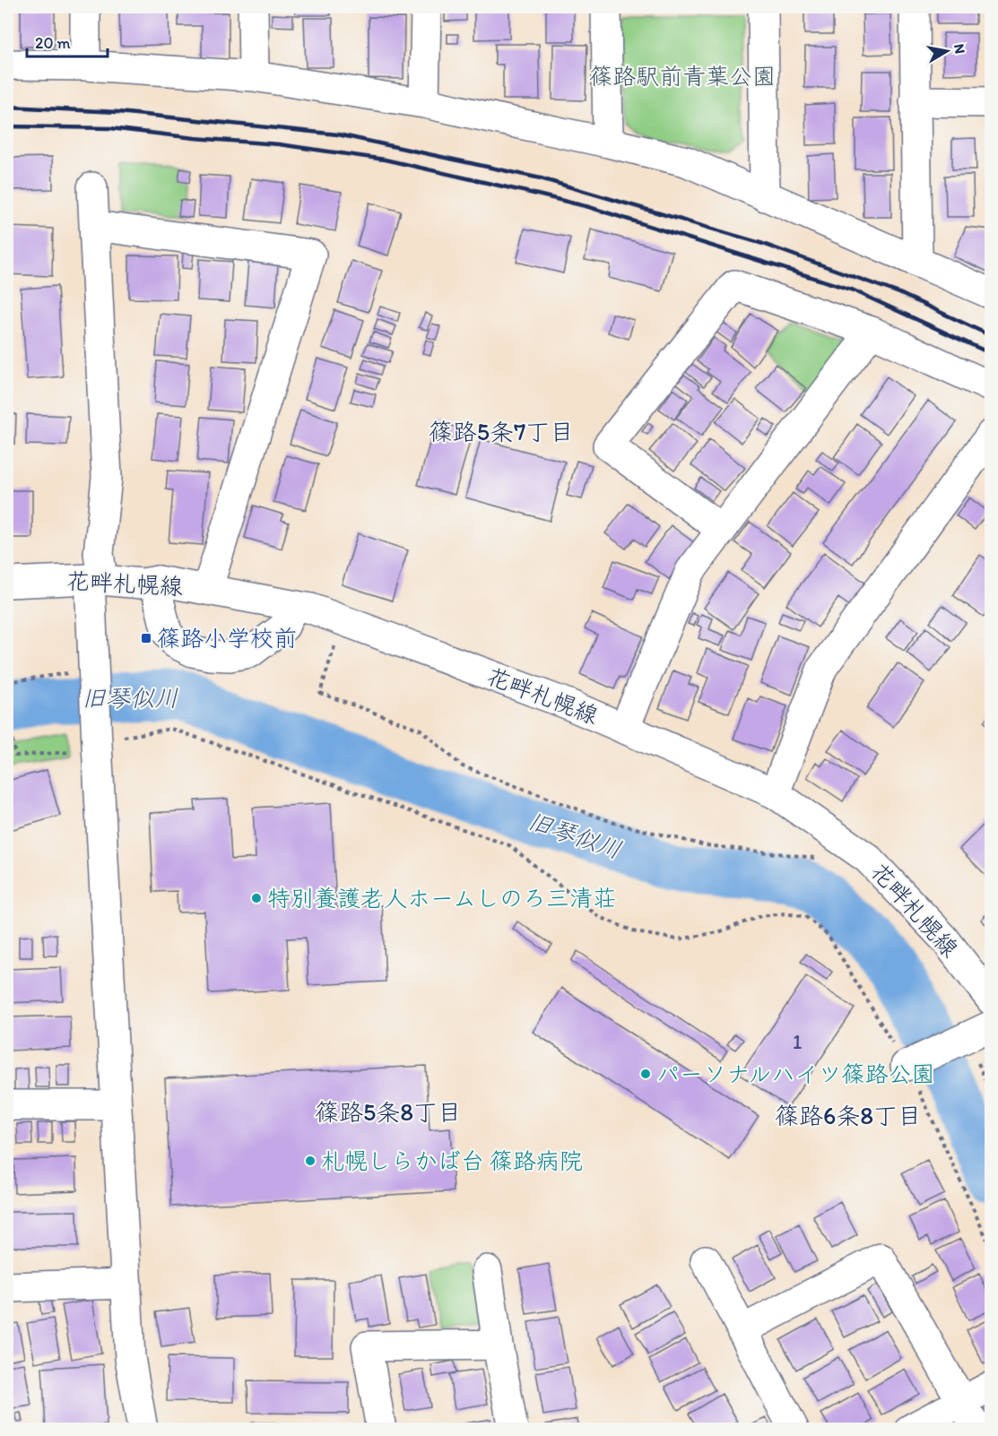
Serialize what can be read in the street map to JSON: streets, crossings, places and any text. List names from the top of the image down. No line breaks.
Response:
{"streets":{"street":["花畔札幌線"]},"districts":["篠路5条7丁目","篠路5条8丁目","篠路6条8丁目"],"water":["旧琴似川"],"parks":["篠路駅前青葉公園"],"places":{"transit":["篠路小学校前"],"other":["特別養護老人ホームしのろ三清荘","パーソナルハイツ篠路公園","札幌しらかば台 篠路病院"]},"house_numbers":["1"],"scale_bar":"20 m","north":"right"}
